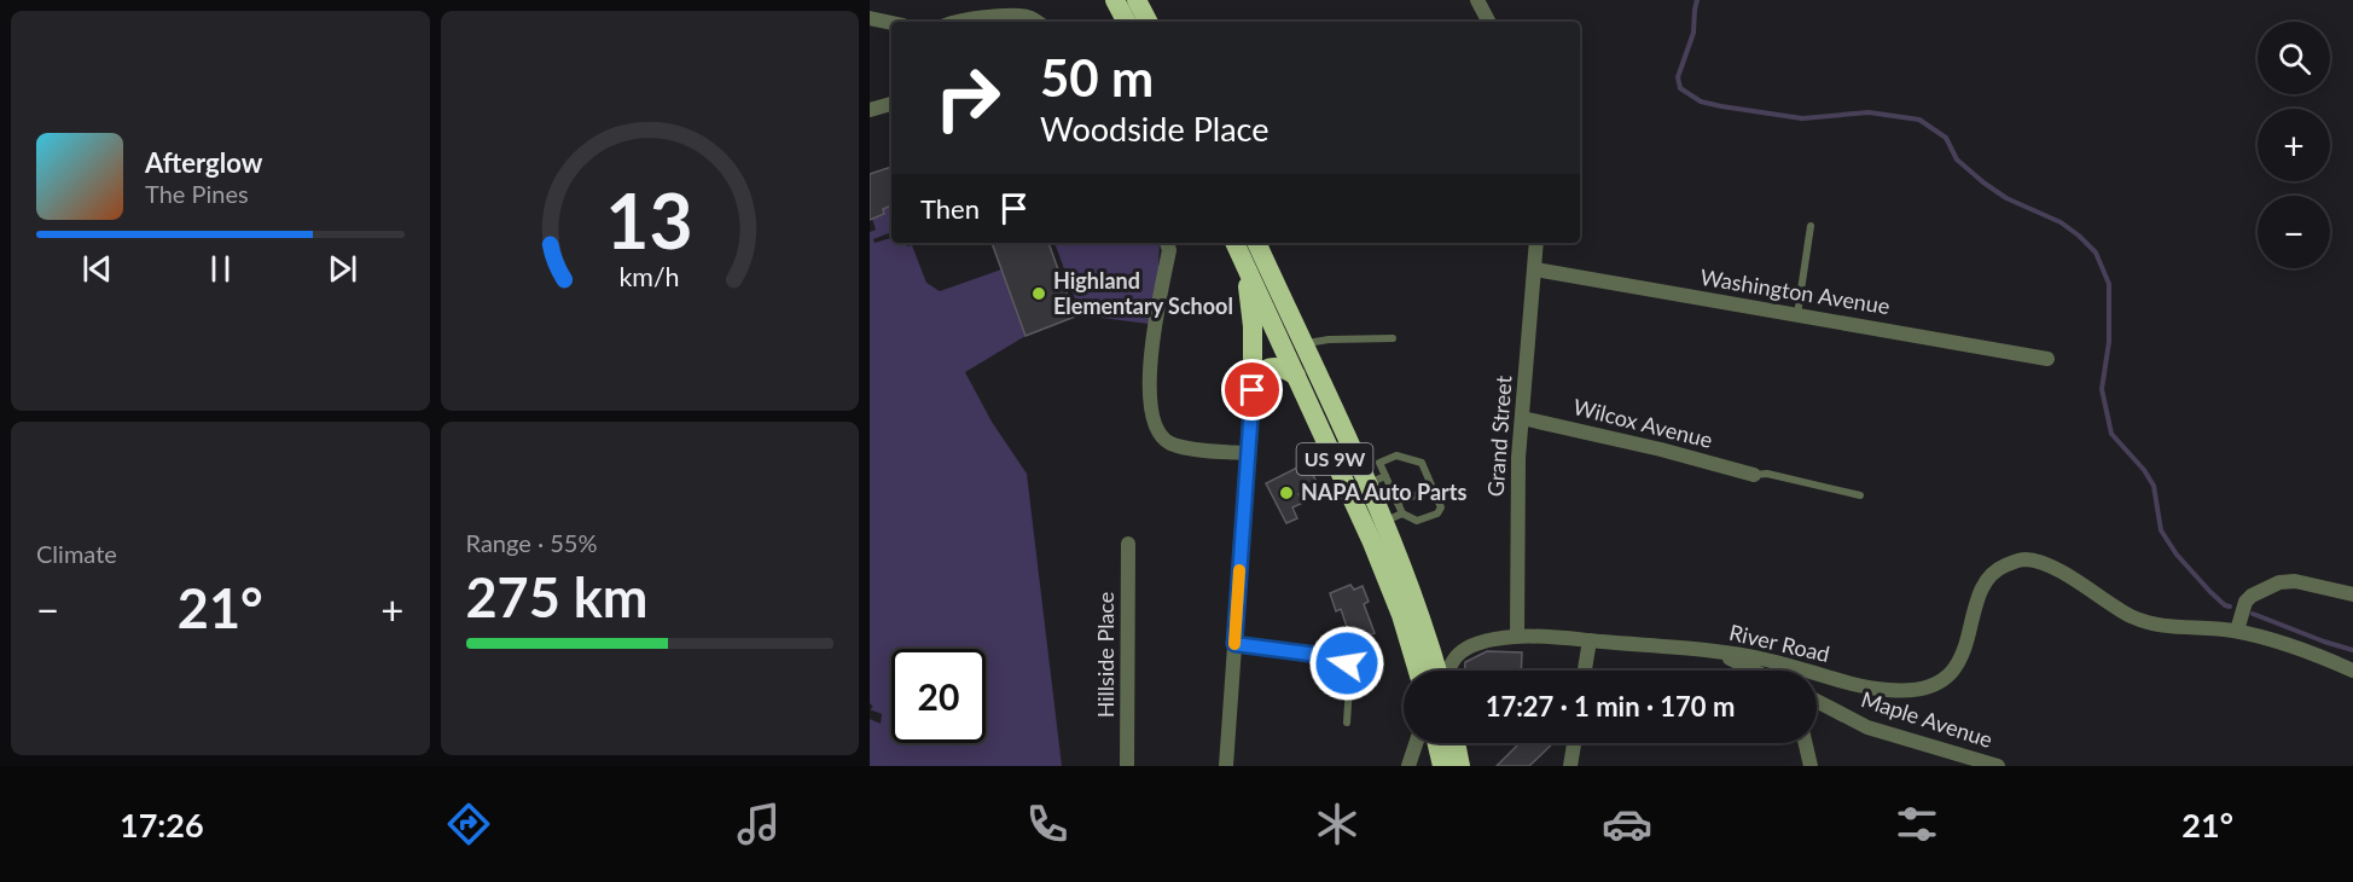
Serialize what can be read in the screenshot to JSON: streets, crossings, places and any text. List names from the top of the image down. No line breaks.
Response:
{"streets":{"highway":["US 9W"],"street":["Washington Avenue","Wilcox Avenue","Grand Street","River Road","Hillside Place","Maple Avenue"]},"crossings":[["Washington Avenue","Grand Street"],["Wilcox Avenue","Grand Street"],["Grand Street","River Road"]],"places":["Highland Elementary School","NAPA Auto Parts"],"page":{"map_buttons":["+","−"],"turn":["50 m","Woodside Place"],"song":["Afterglow","The Pines"],"then":"Then","tile":["Climate",["Range · 55%","275 km"]],"heat":["−","21°","+"],"limit":"20","trip":"17:27 · 1 min · 170 m","tabs":["17:26","21°"],"gauge":["13","km/h"]}}
